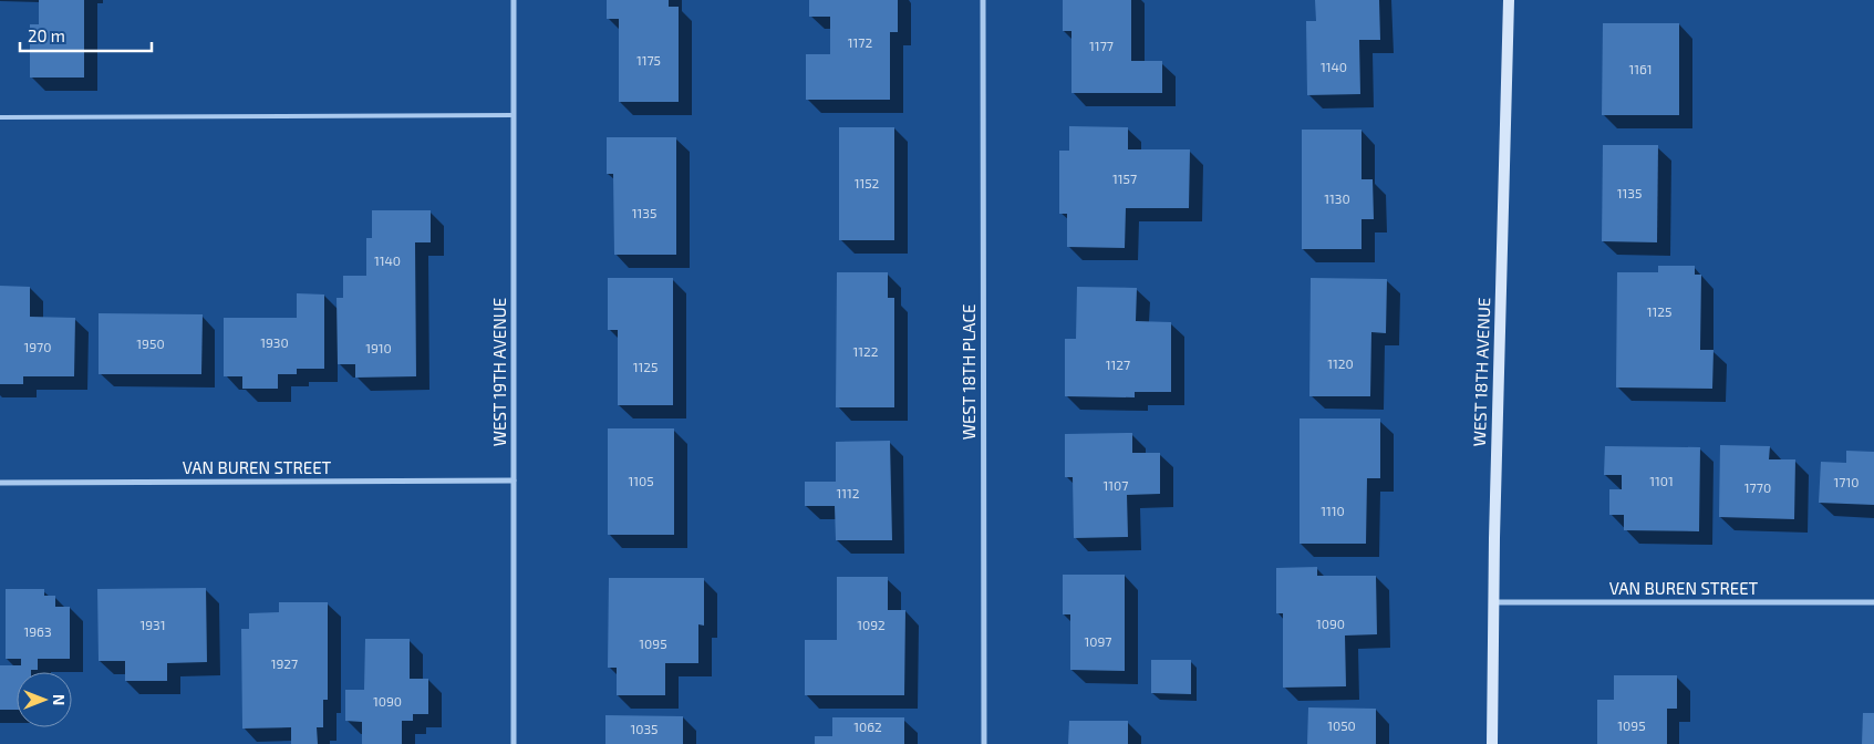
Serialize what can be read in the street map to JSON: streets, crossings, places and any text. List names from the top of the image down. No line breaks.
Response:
{"streets":{"main road":["WEST 18TH AVENUE"],"street":["WEST 19TH AVENUE","WEST 18TH PLACE","VAN BUREN STREET"]},"crossings":[["WEST 19TH AVENUE","VAN BUREN STREET"],["WEST 18TH AVENUE","VAN BUREN STREET"]],"house_numbers":["1172","1177","1175","1140","1161","1157","1152","1135","1130","1135","1140","1125","1930","1950","1970","1910","1122","1120","1127","1125","1105","1101","1710","1107","1770","1112","1110","1090","1931","1092","1963","1097","1095","1927","1090","1050","1095","1062","1035"],"scale_bar":"20 m","north":"right"}
